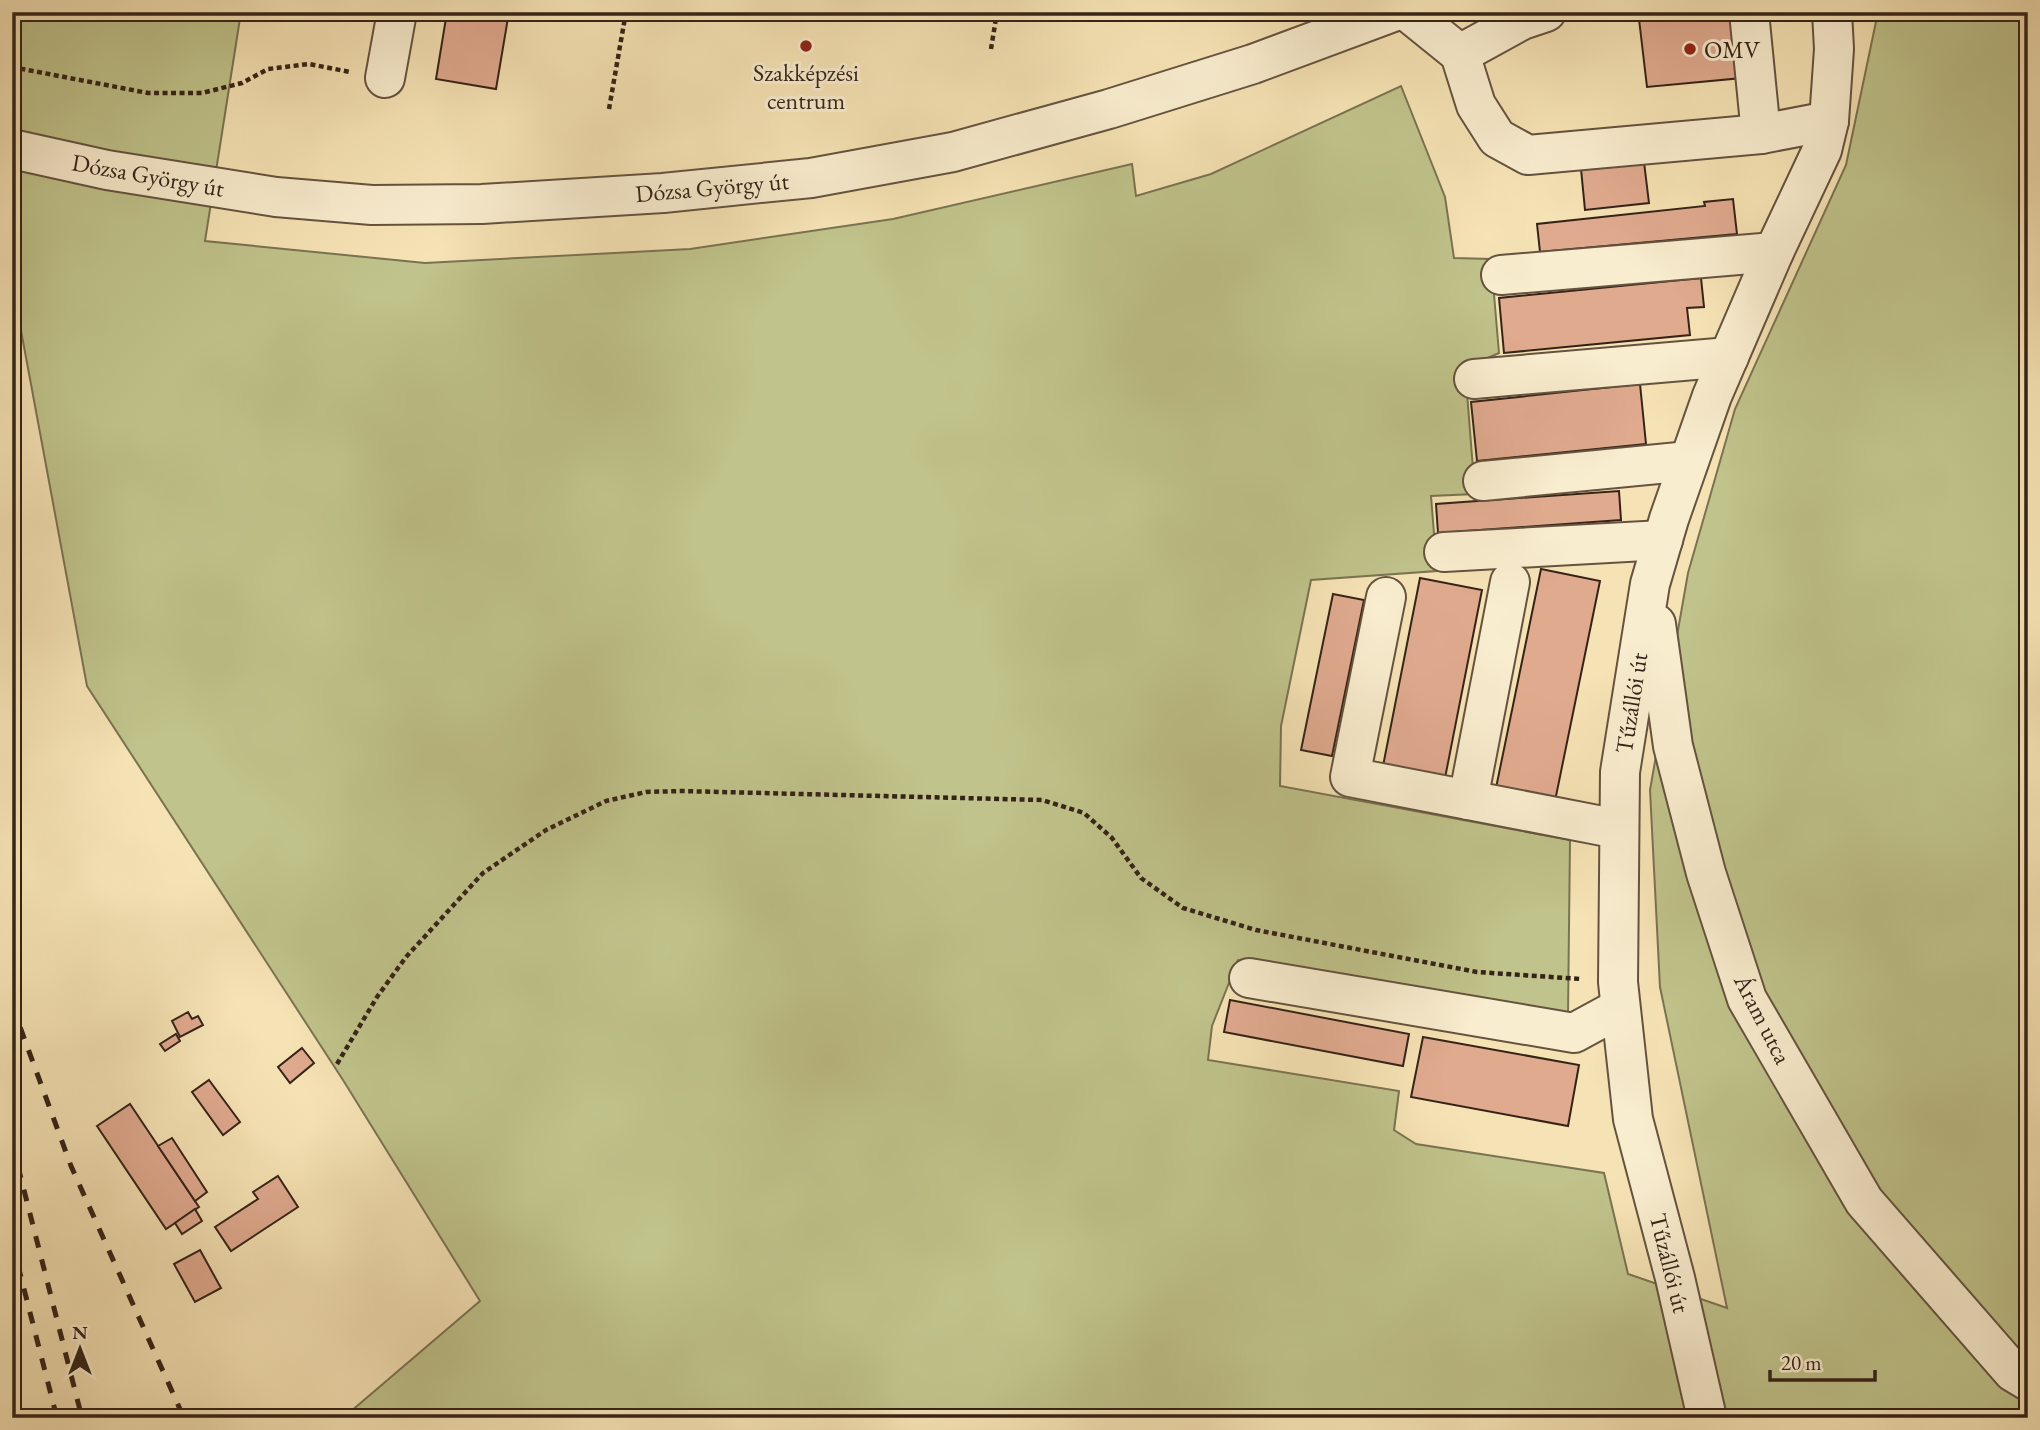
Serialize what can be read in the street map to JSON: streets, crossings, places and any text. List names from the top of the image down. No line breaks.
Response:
{"streets":{"street":["Dózsa György út","Tűzállói út","Áram utca"]},"crossings":[["Tűzállói út","Áram utca"]],"places":["Szakképzési centrum","OMV"],"scale_bar":"20 m","north":"top"}
